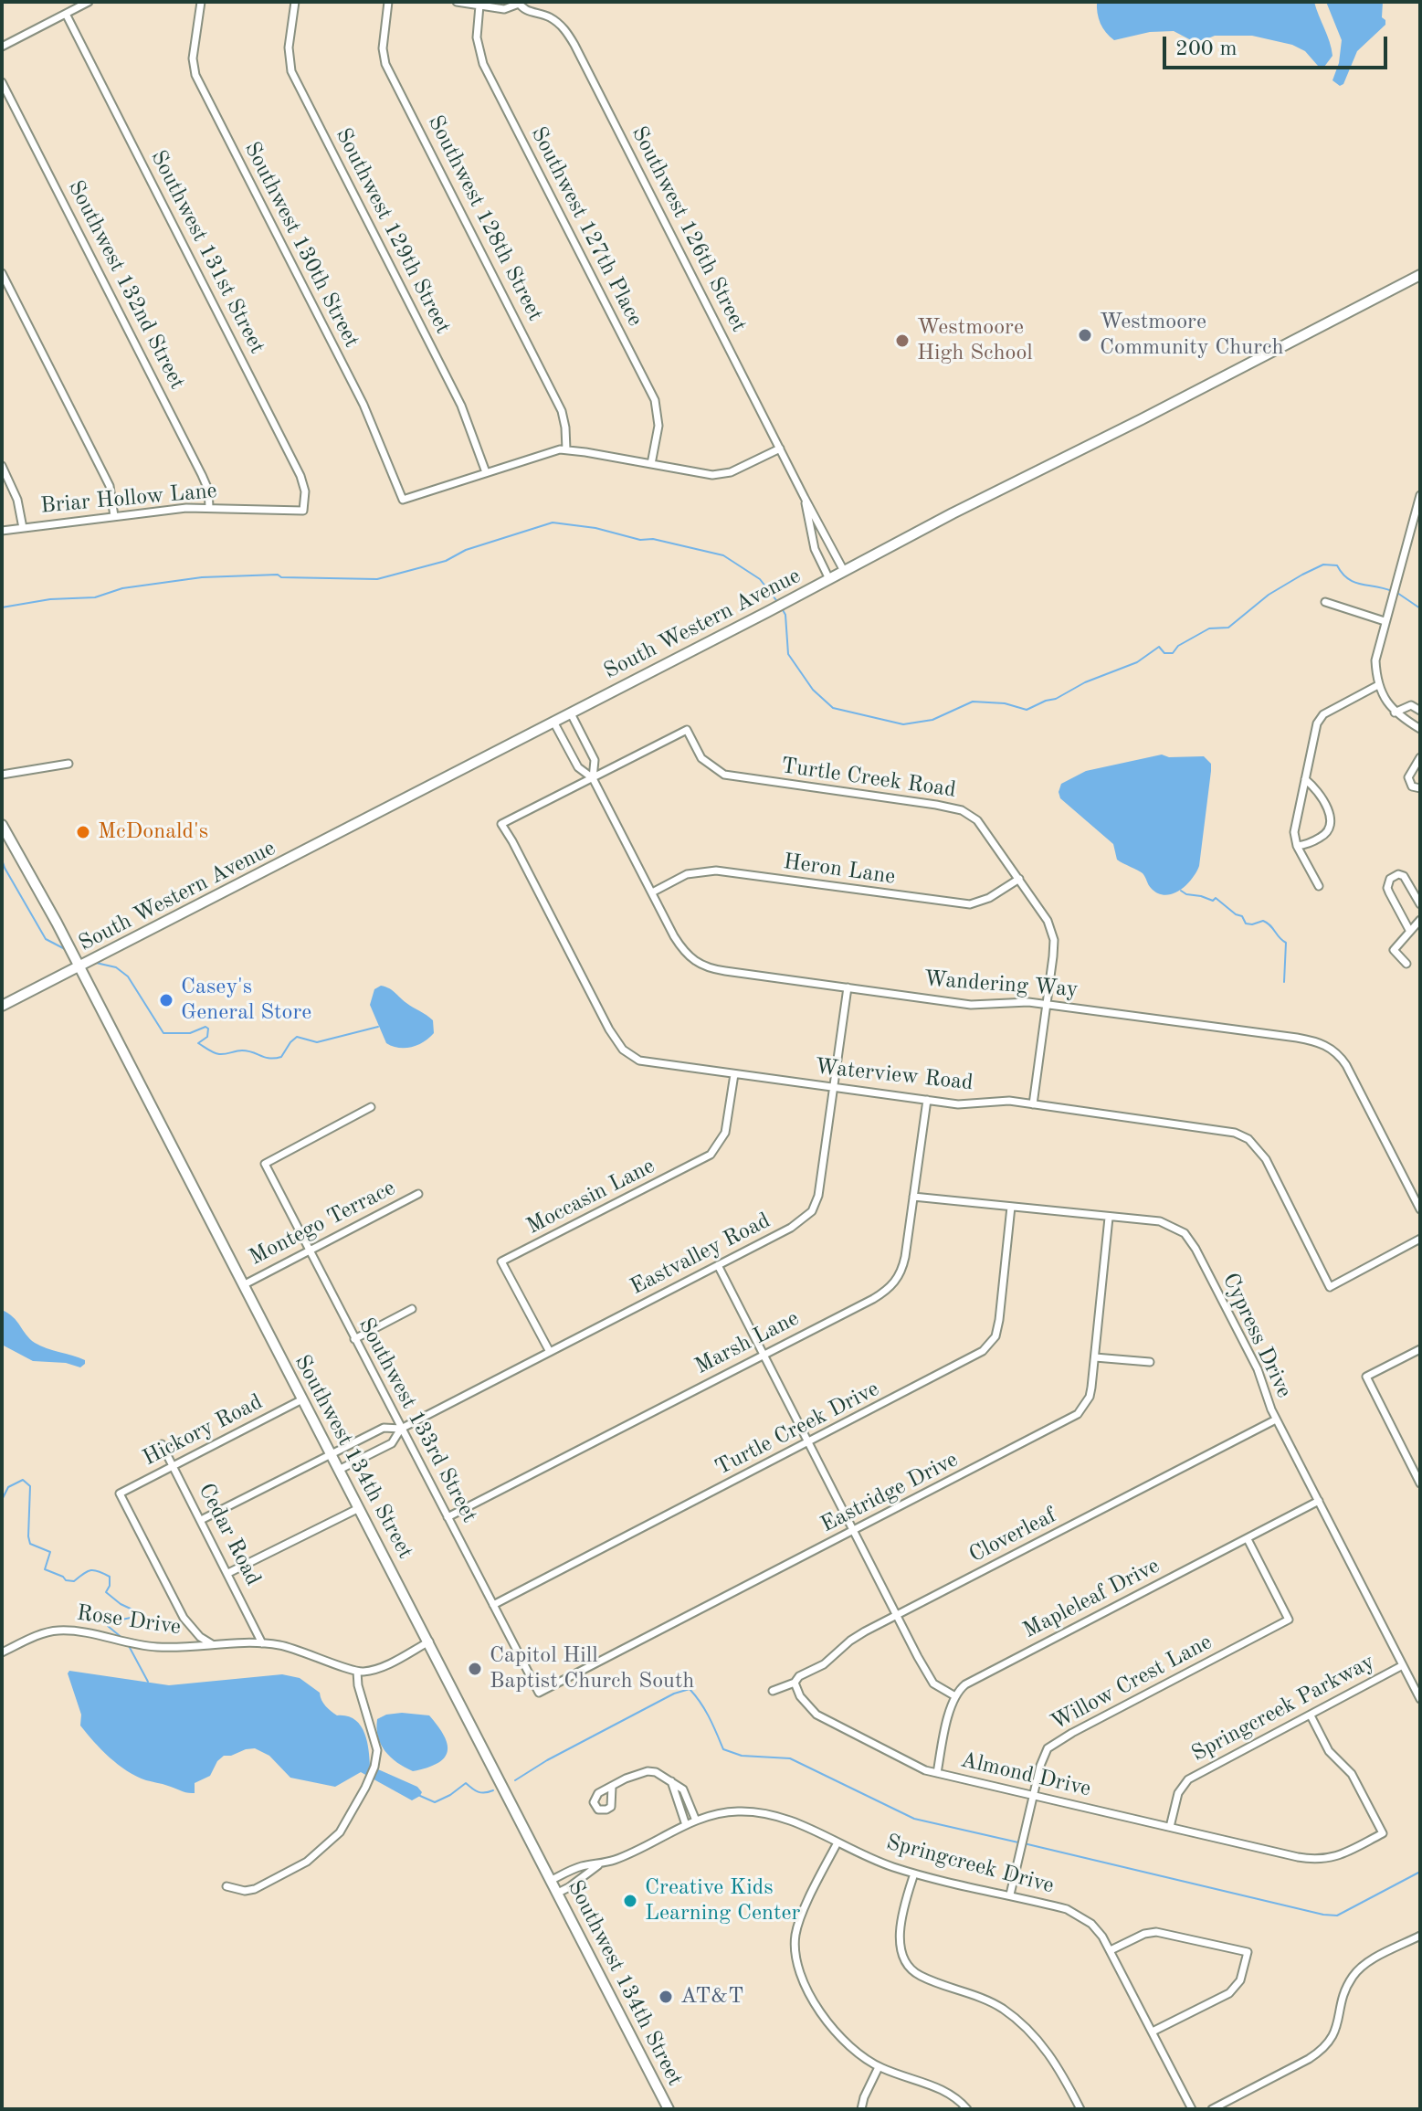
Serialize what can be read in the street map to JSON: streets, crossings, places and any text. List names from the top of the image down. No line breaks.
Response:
{"streets":{"main road":["South Western Avenue","Southwest 134th Street"],"street":["Southwest 128th Street","Southwest 127th Place","Southwest 126th Street","Southwest 129th Street","Southwest 130th Street","Southwest 131st Street","Southwest 132nd Street","Briar Hollow Lane","Turtle Creek Road","Heron Lane","Wandering Way","Waterview Road","Moccasin Lane","Montego Terrace","Eastvalley Road","Cypress Drive","Marsh Lane","Southwest 133rd Street","Turtle Creek Drive","Hickory Road","Eastridge Drive","Cedar Road","Cloverleaf","Mapleleaf Drive","Rose Drive","Willow Crest Lane","Springcreek Parkway","Almond Drive","Springcreek Drive"]},"crossings":[["Southwest 126th Street","South Western Avenue"],["Southwest 129th Street","Southwest 130th Street"],["Southwest 131st Street","Briar Hollow Lane"],["Southwest 132nd Street","Briar Hollow Lane"],["South Western Avenue","Wandering Way"],["South Western Avenue","Southwest 134th Street"],["Turtle Creek Road","Heron Lane"],["Turtle Creek Road","Wandering Way"],["Turtle Creek Road","Waterview Road"],["Heron Lane","Wandering Way"],["Wandering Way","Waterview Road"],["Wandering Way","Eastvalley Road"],["Waterview Road","Moccasin Lane"],["Waterview Road","Eastvalley Road"],["Waterview Road","Marsh Lane"],["Moccasin Lane","Eastvalley Road"],["Montego Terrace","Southwest 133rd Street"],["Montego Terrace","Southwest 134th Street"],["Eastvalley Road","Southwest 133rd Street"],["Eastvalley Road","Southwest 134th Street"],["Eastvalley Road","Cedar Road"],["Cypress Drive","Marsh Lane"],["Cypress Drive","Turtle Creek Drive"],["Cypress Drive","Eastridge Drive"],["Cypress Drive","Cloverleaf"],["Cypress Drive","Mapleleaf Drive"],["Cypress Drive","Springcreek Parkway"],["Marsh Lane","Southwest 133rd Street"],["Southwest 133rd Street","Turtle Creek Drive"],["Southwest 133rd Street","Eastridge Drive"],["Hickory Road","Southwest 134th Street"],["Hickory Road","Cedar Road"],["Hickory Road","Rose Drive"],["Southwest 134th Street","Springcreek Drive"],["Cedar Road","Rose Drive"],["Cloverleaf","Almond Drive"],["Mapleleaf Drive","Willow Crest Lane"],["Willow Crest Lane","Almond Drive"],["Willow Crest Lane","Springcreek Drive"],["Springcreek Parkway","Almond Drive"]],"places":["Westmoore Community Church","Westmoore High School","McDonald's","Casey's General Store","Capitol Hill Baptist Church South","Creative Kids Learning Center","AT&T"],"scale_bar":"200 m"}
